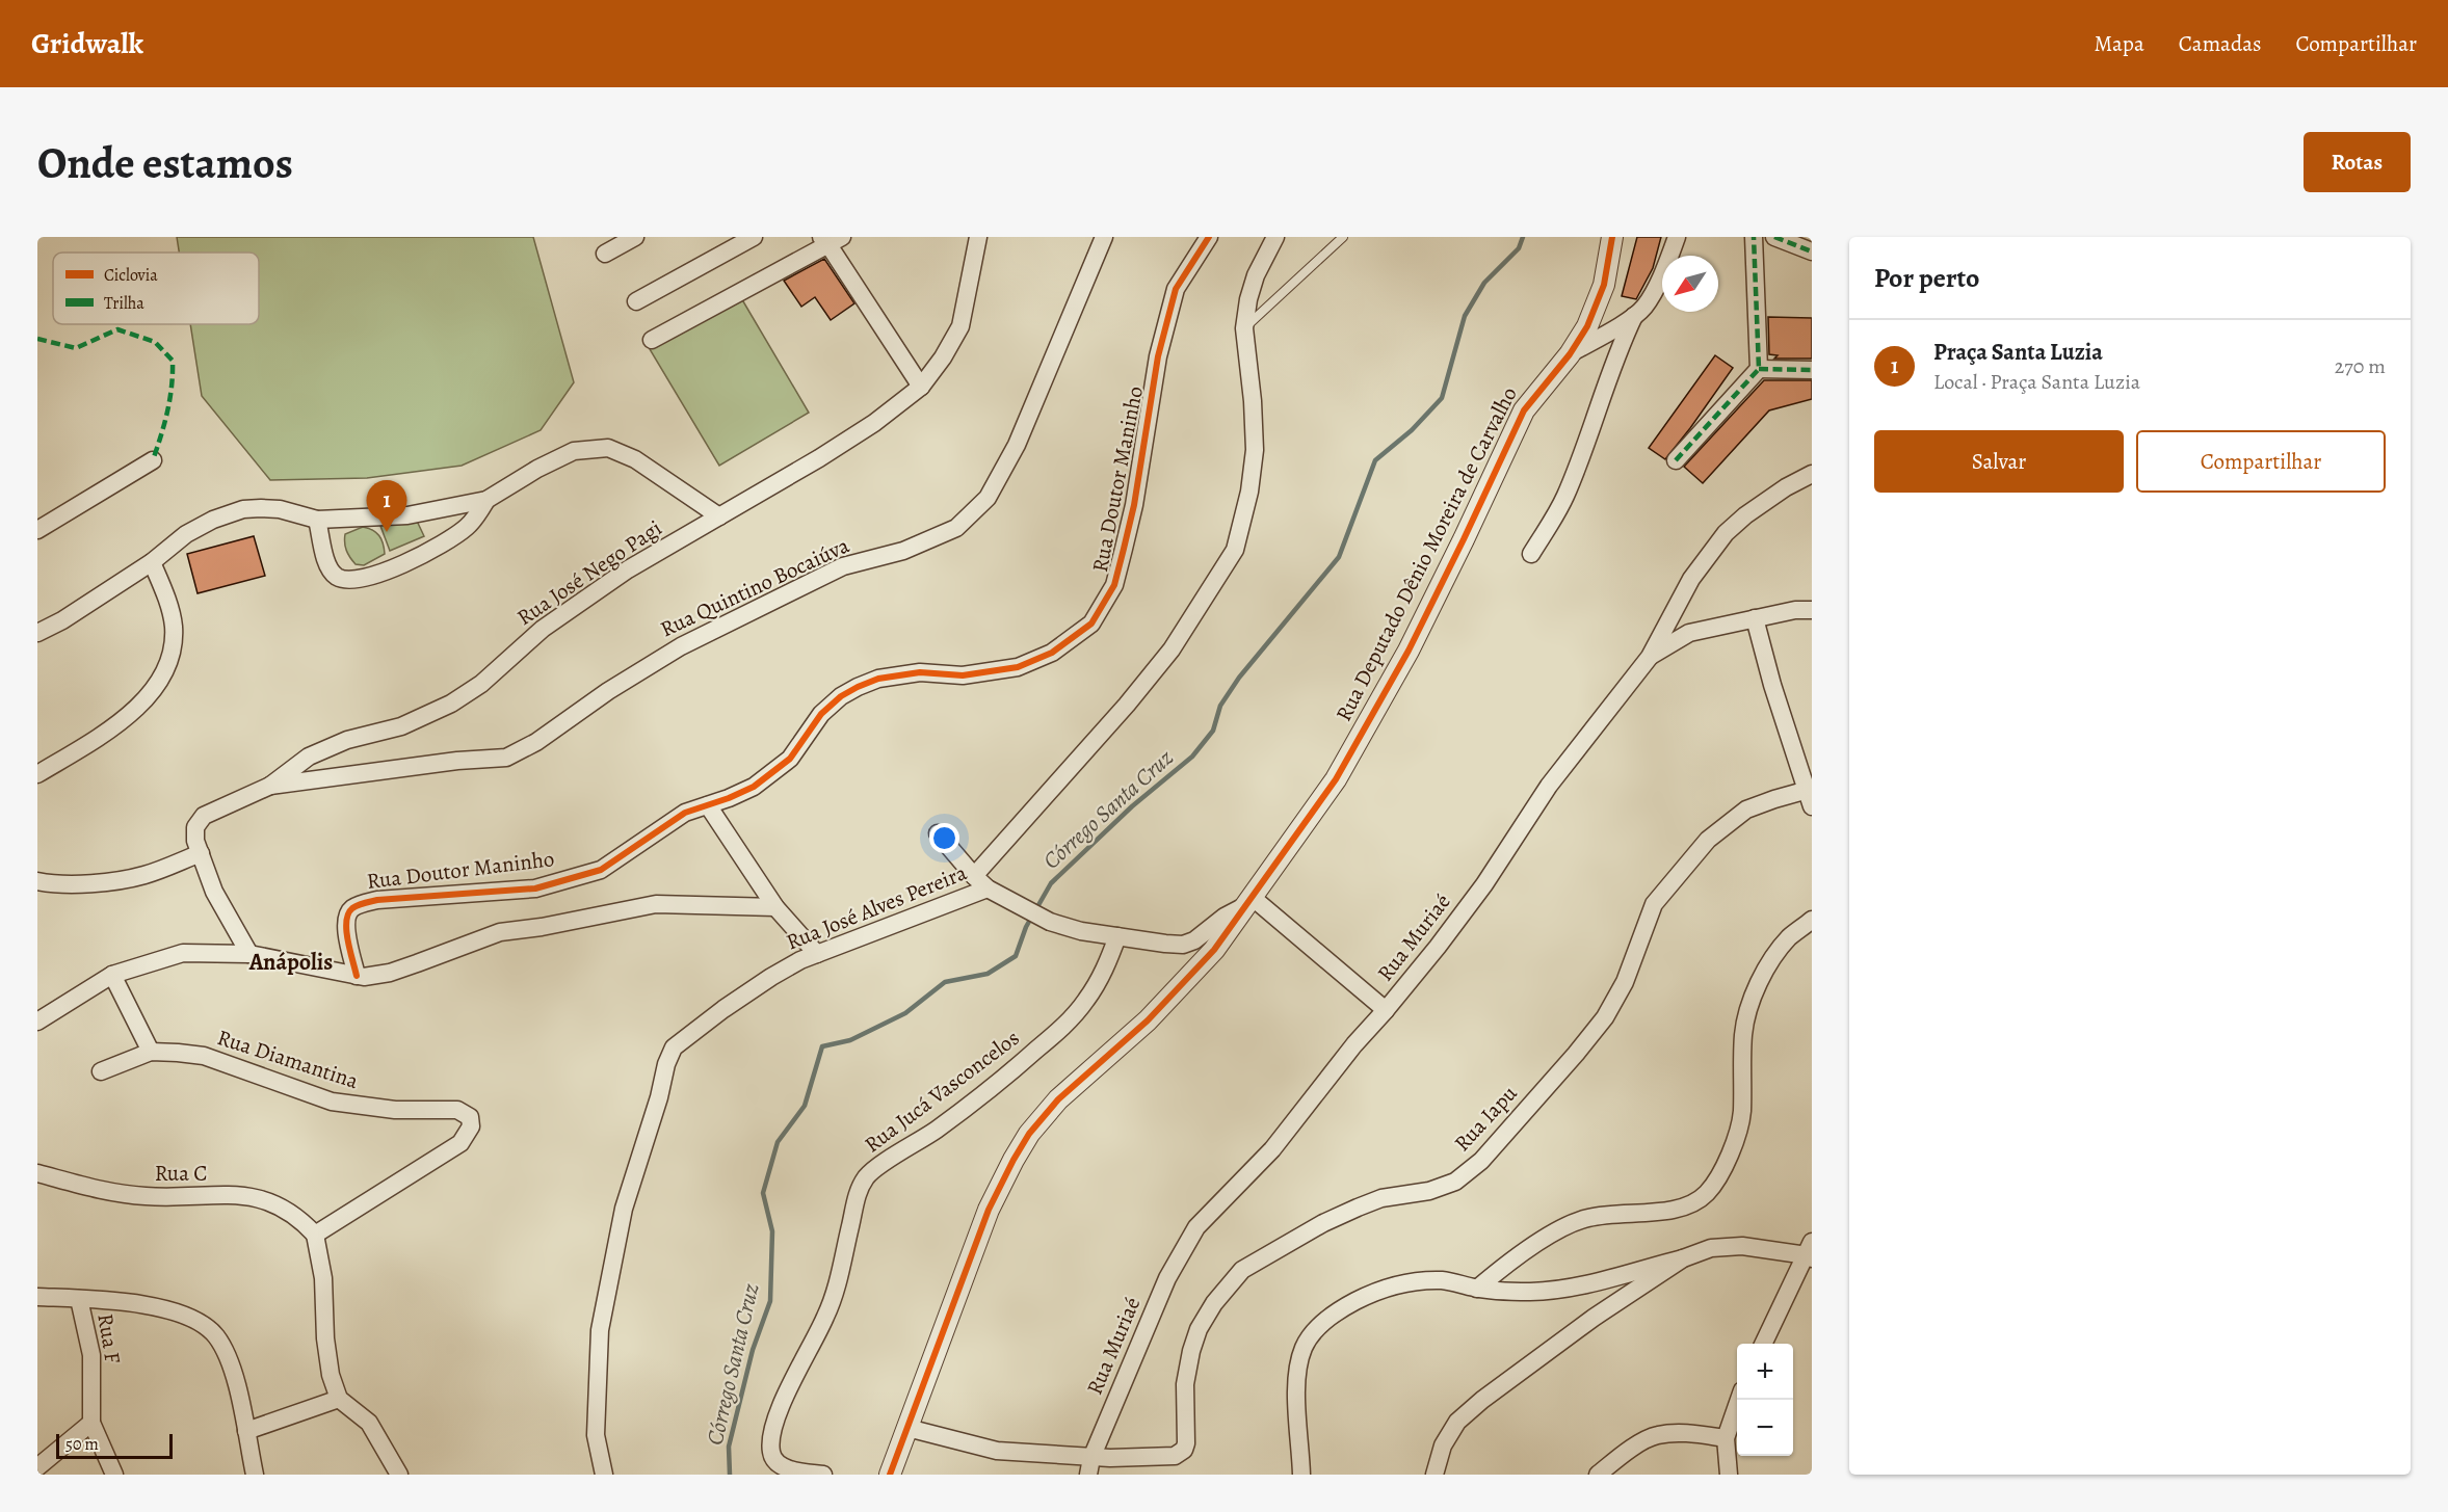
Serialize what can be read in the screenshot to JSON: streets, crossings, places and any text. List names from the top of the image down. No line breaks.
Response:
{"streets":{"street":["Rua Doutor Maninho","Rua Deputado Dênio Moreira de Carvalho","Rua José Nego Pagi","Rua Quintino Bocaiúva","Rua José Alves Pereira","Rua Muriaé","Rua Diamantina","Rua Jucá Vasconcelos","Rua Iapu","Rua C","Rua F"]},"crossings":[["Rua José Nego Pagi","Rua Quintino Bocaiúva"],["Rua Diamantina","Rua C"]],"districts":["Anápolis"],"water":["Córrego Santa Cruz"],"legend":["Ciclovia","Trilha"],"scale_bar":"50 m","north":"bottom left","page":{"header":"Gridwalk","nav":["Mapa","Camadas","Compartilhar"],"buttons":["Rotas",["Salvar","Compartilhar"]],"title":"Onde estamos","heading":"Por perto","list":[{"mark":"1","name":"Praça Santa Luzia","note":"Local · Praça Santa Luzia","value":"270 m"}],"pins":"1","map_buttons":["+","−"],"scale":"50 m"}}
